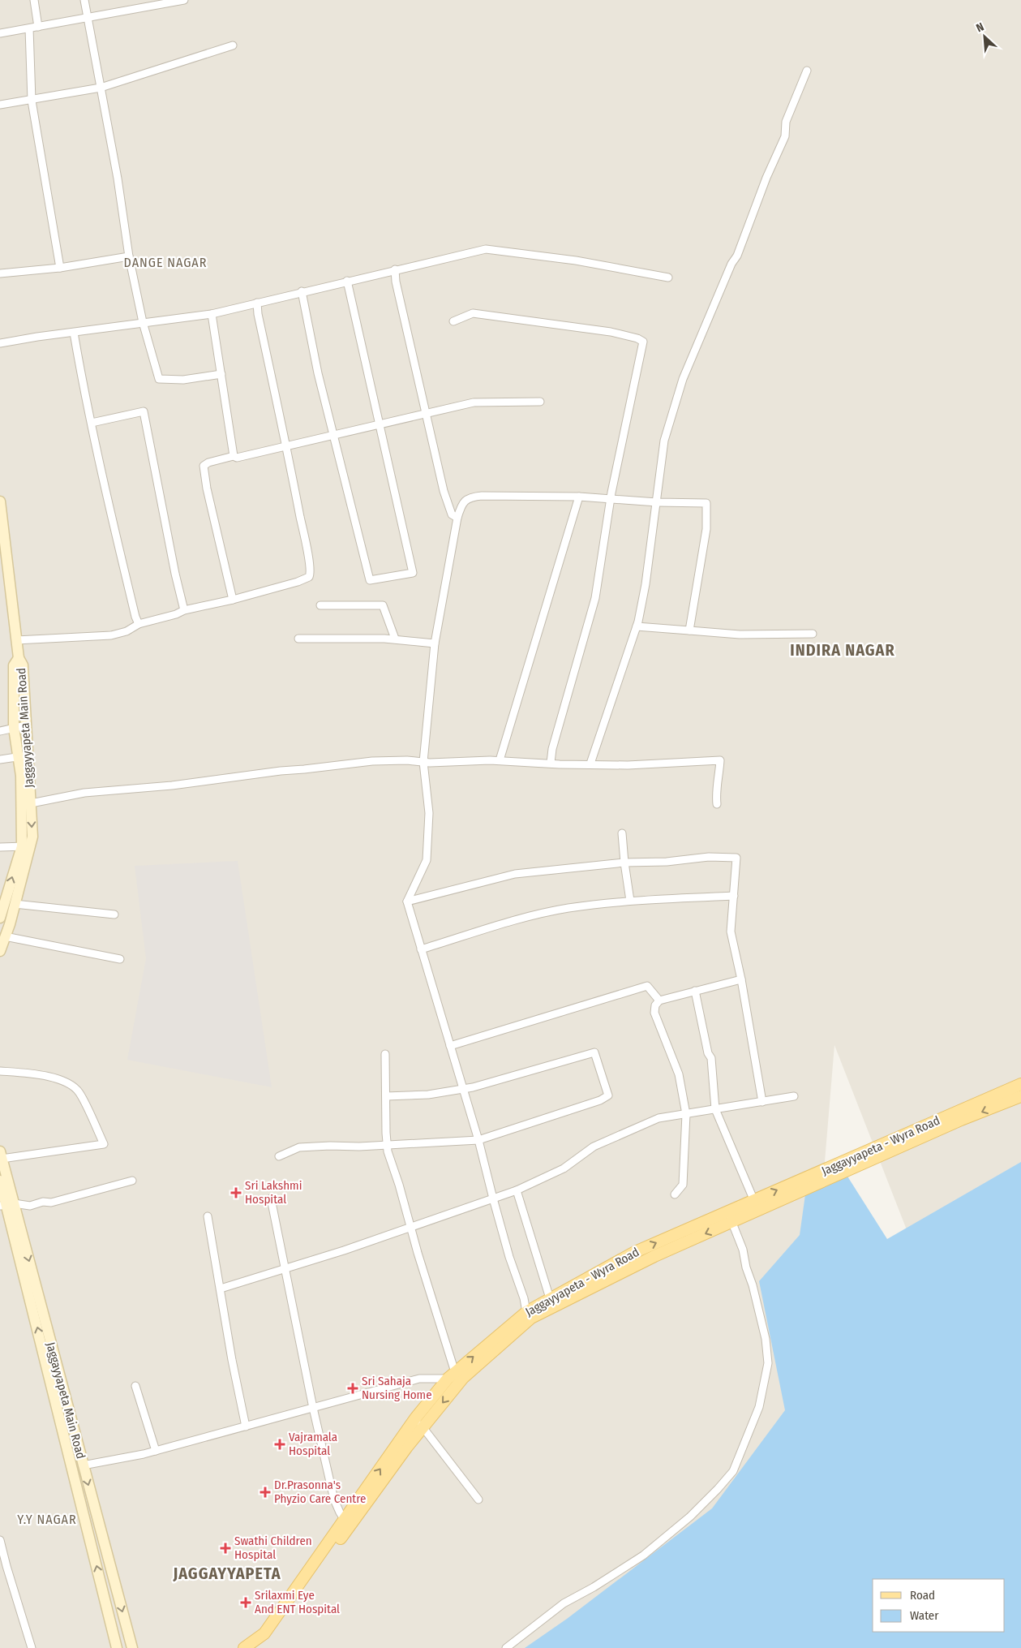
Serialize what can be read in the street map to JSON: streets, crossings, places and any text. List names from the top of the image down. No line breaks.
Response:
{"streets":{"main road":["Jaggayyapeta Main Road","Jaggayyapeta - Wyra Road"]},"districts":["DANGE NAGAR","INDIRA NAGAR","Y.Y NAGAR","JAGGAYYAPETA"],"places":{"health":["Sri Lakshmi Hospital","Sri Sahaja Nursing Home","Vajramala Hospital","Dr.Prasonna's Phyzio Care Centre","Swathi Children Hospital","Srilaxmi Eye And ENT Hospital"]},"legend":["Road","Water"],"north":"top left"}
